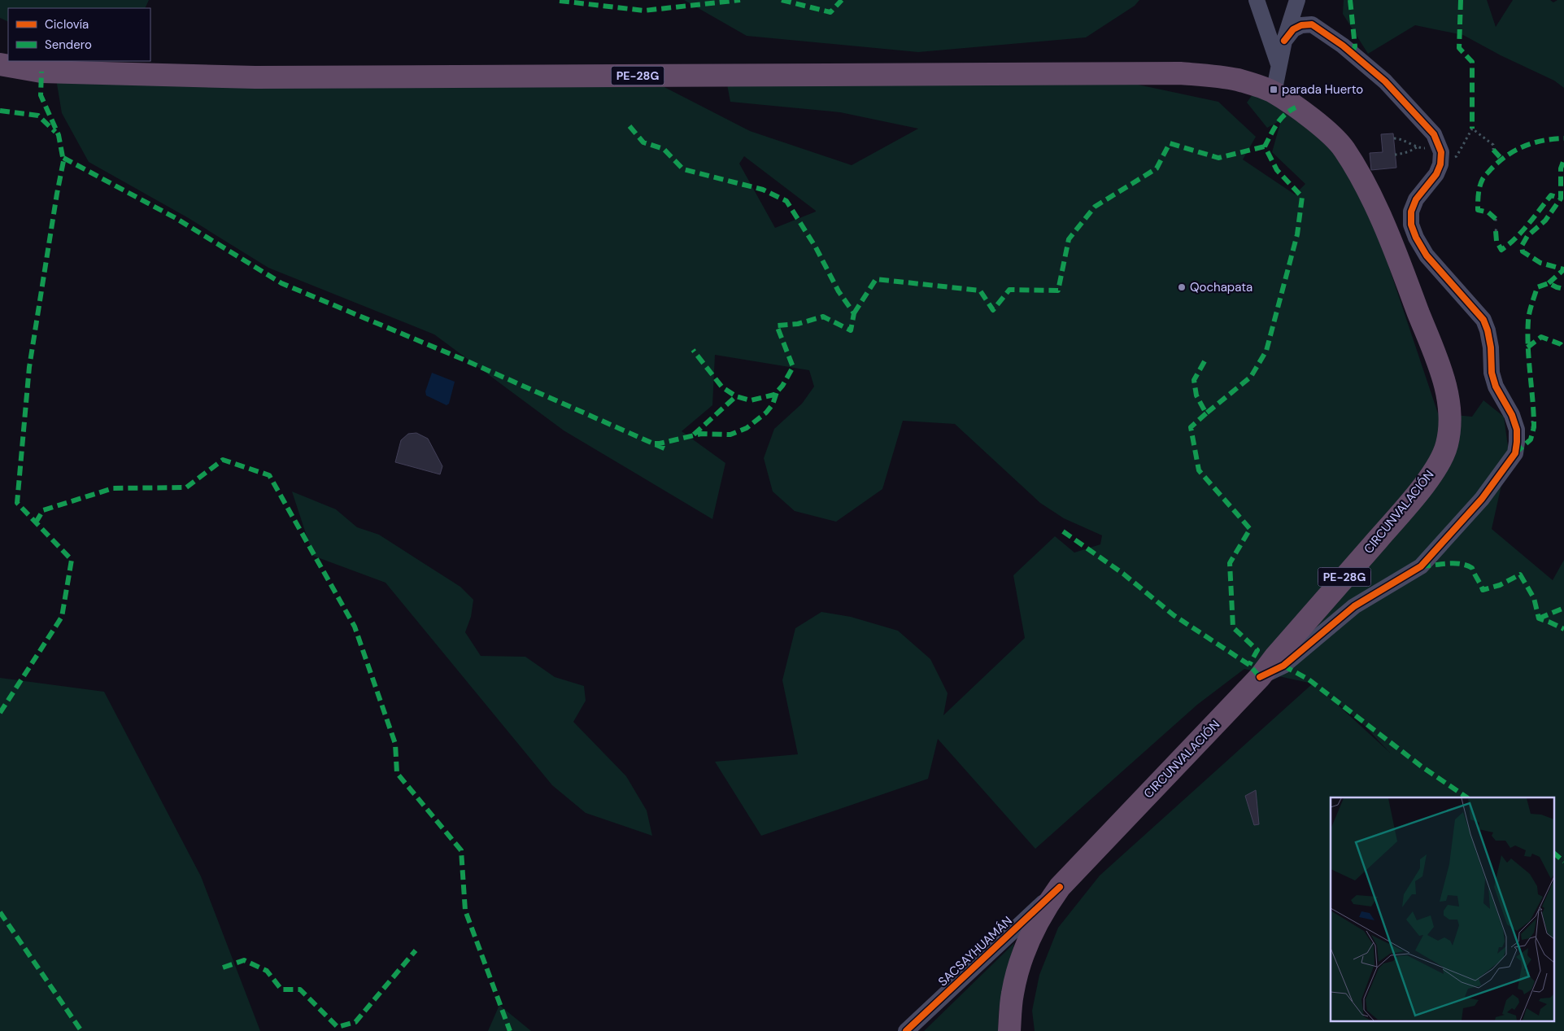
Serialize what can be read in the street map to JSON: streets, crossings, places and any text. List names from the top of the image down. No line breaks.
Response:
{"streets":{"highway":["PE-28G","CIRCUNVALACIÓN"],"street":["SACSAYHUAMÁN"]},"crossings":[["PE-28G","CIRCUNVALACIÓN"],["CIRCUNVALACIÓN","SACSAYHUAMÁN"]],"places":{"transit":["parada Huerto"],"other":["Qochapata"]},"legend":["Ciclovía","Sendero"]}
